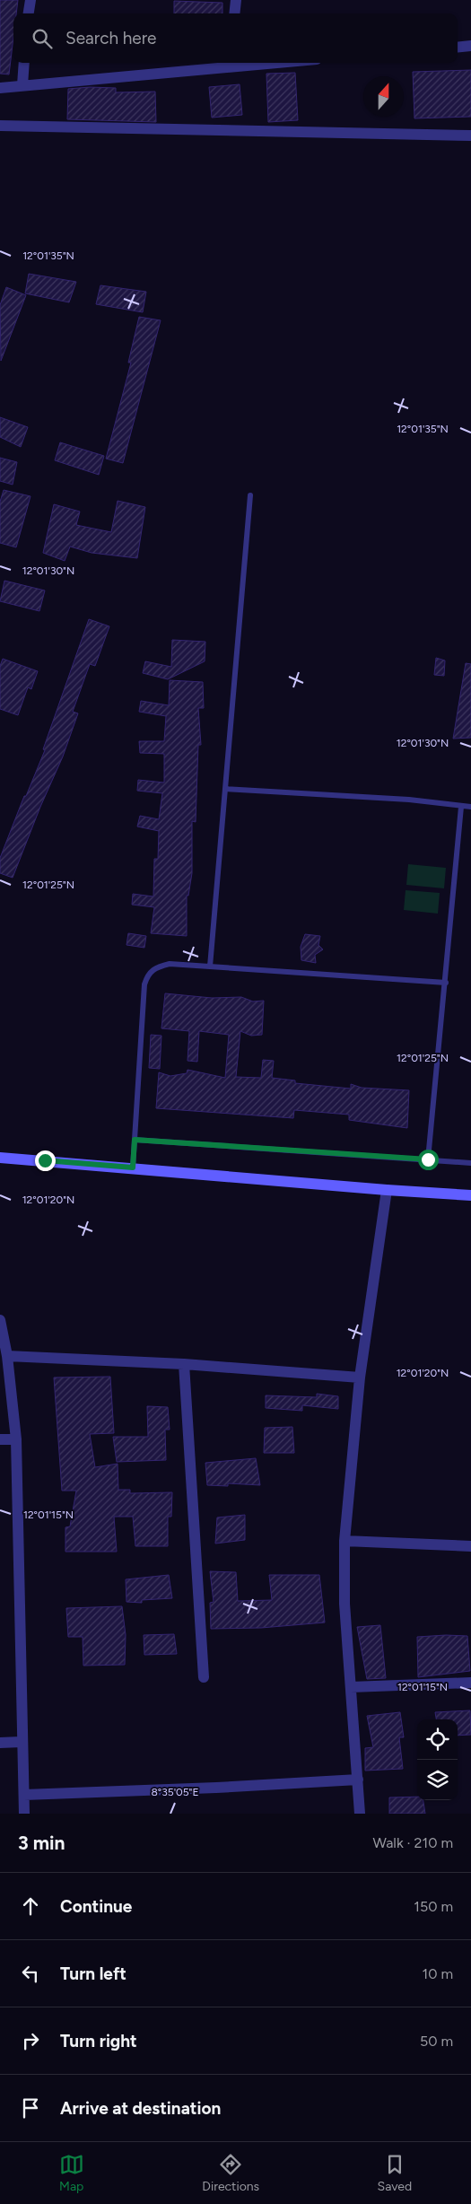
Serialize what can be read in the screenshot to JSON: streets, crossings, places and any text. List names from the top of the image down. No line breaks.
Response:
{"north":"top","page":{"search":"Search here","heading":["3 min","Walk · 210 m"],"list":[["Continue","150 m"],["Turn left","10 m"],["Turn right","50 m"],"Arrive at destination"],"nav":["Map","Directions","Saved"]},"coordinates":["12°01'35\"N","12°01'30\"N","12°01'25\"N","12°01'20\"N","12°01'15\"N","8°35'05\"E"]}
